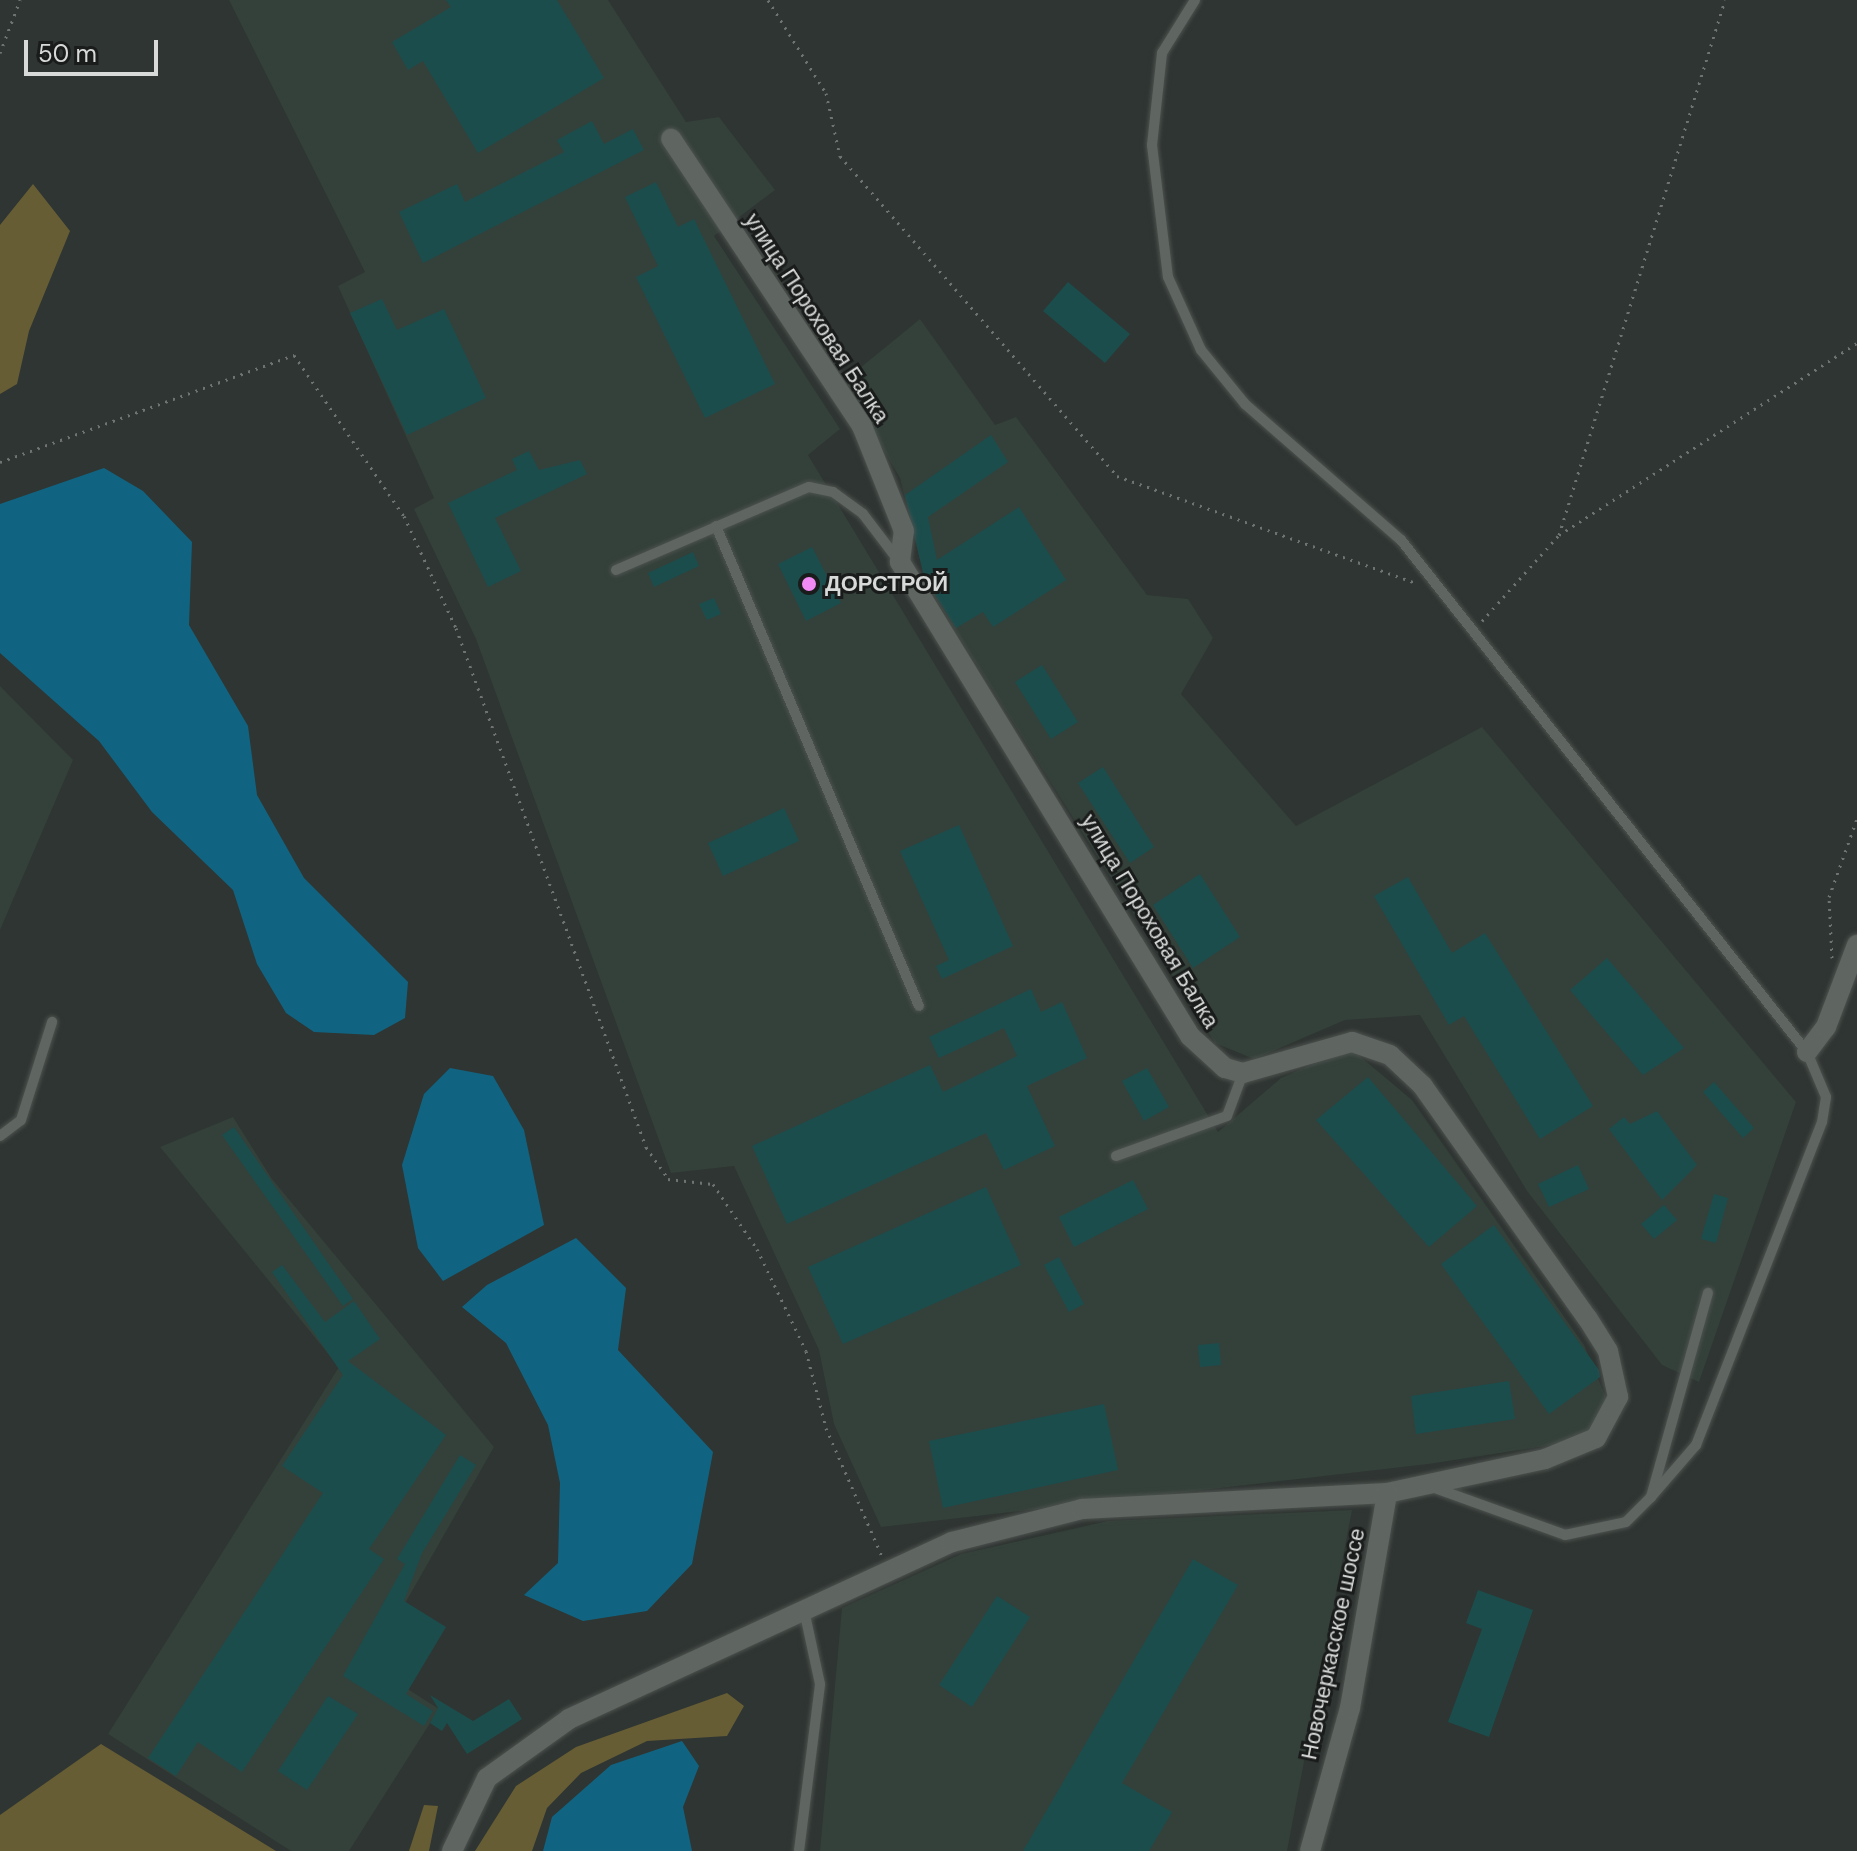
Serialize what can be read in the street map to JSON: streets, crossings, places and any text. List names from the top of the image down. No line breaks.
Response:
{"streets":{"street":["улица Пороховая Балка","Новочеркасское шоссе"]},"places":["ДОРСТРОЙ"],"scale_bar":"50 m"}
